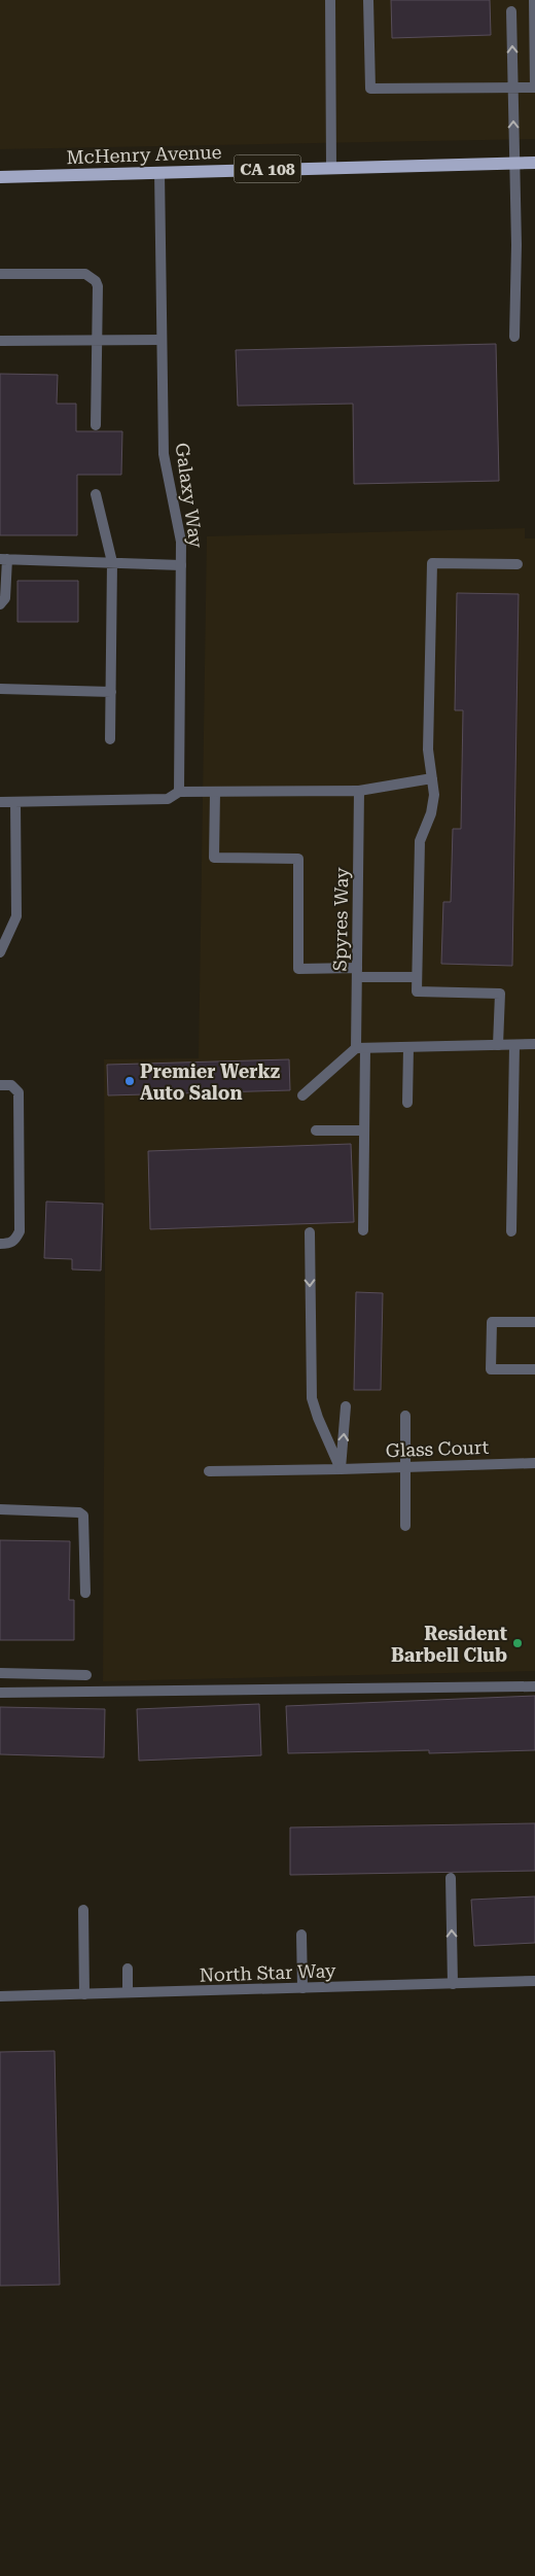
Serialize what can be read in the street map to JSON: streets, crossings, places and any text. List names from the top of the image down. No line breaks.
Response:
{"streets":{"main road":["McHenry Avenue","CA 108"],"street":["Galaxy Way","Spyres Way","Glass Court","North Star Way"]},"crossings":[["McHenry Avenue","Galaxy Way"]],"places":["Premier Werkz Auto Salon","Resident Barbell Club"]}
